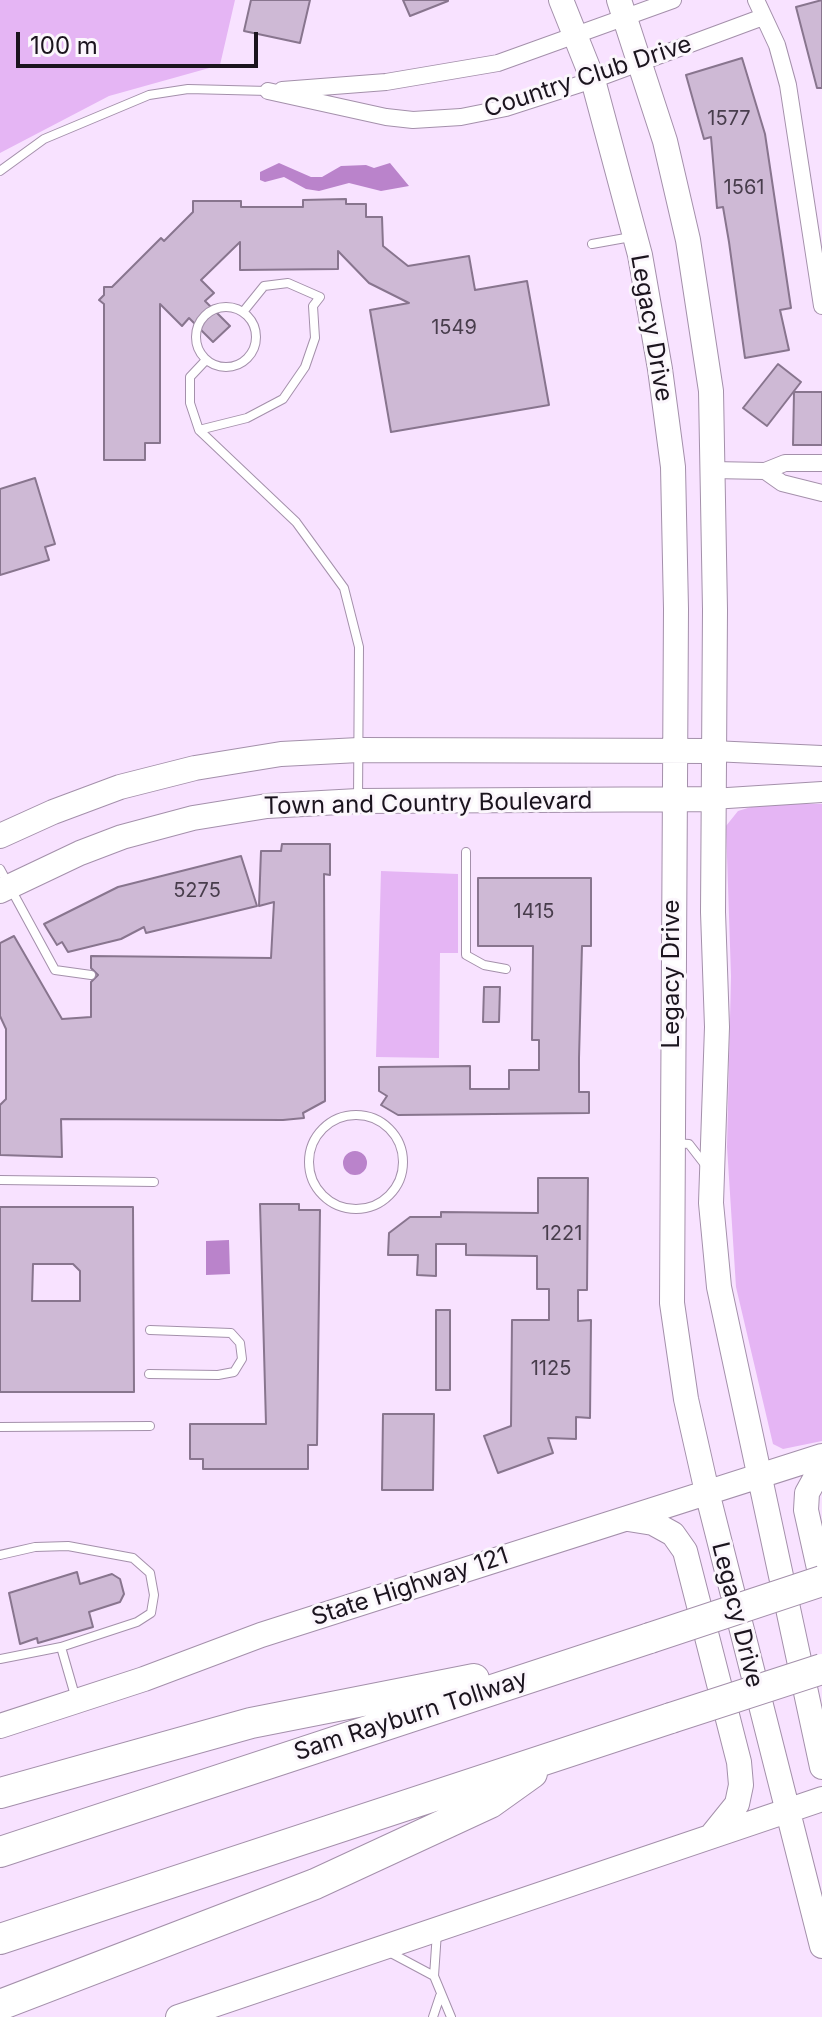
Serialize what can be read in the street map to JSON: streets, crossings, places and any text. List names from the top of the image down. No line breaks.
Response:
{"streets":{"highway":["Sam Rayburn Tollway"],"main road":["Legacy Drive","Town and Country Boulevard","State Highway 121"],"street":["Country Club Drive"]},"crossings":[["Country Club Drive","Legacy Drive"],["Legacy Drive","Town and Country Boulevard"],["Legacy Drive","State Highway 121"]],"house_numbers":["1577","1561","1549","5275","1415","1221","1125"],"scale_bar":"100 m"}
